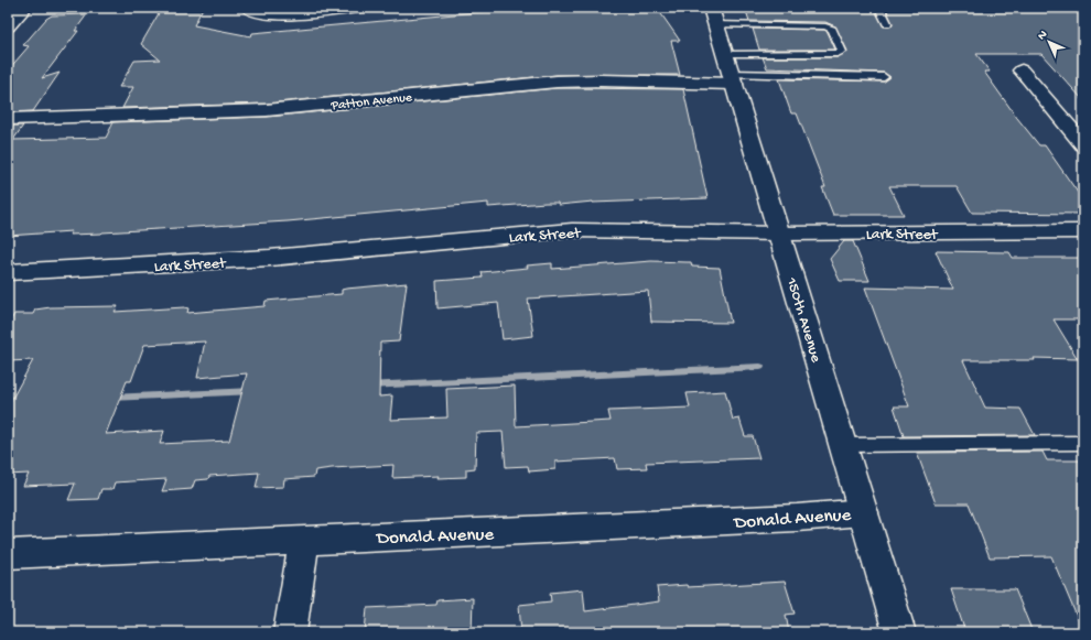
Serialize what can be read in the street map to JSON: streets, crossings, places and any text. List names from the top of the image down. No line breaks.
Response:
{"streets":{"street":["Patton Avenue","Lark Street","150th Avenue","Donald Avenue"]},"crossings":[["Patton Avenue","150th Avenue"],["Lark Street","150th Avenue"],["150th Avenue","Donald Avenue"]],"north":"top left"}
